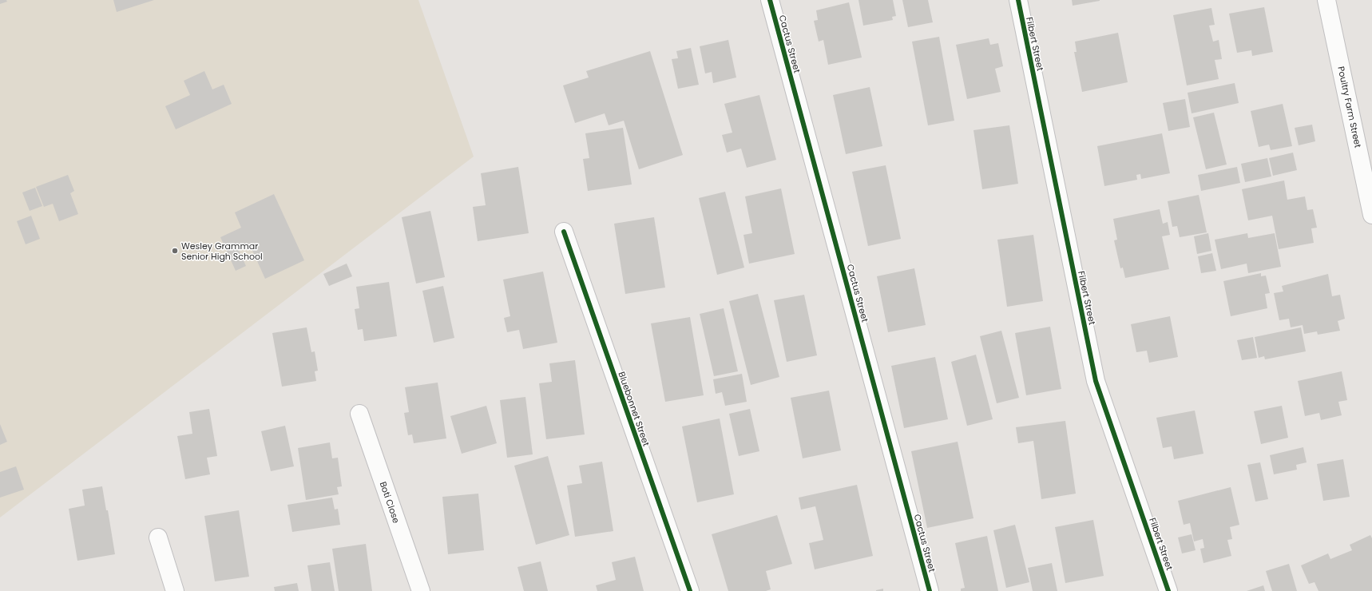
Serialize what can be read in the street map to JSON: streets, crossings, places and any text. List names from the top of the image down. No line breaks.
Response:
{"streets":{"street":["Cactus Street","Filbert Street","Poultry Farm Street","Bluebonnet Street","Boti Close"]},"places":["Wesley Grammar Senior High School"]}
